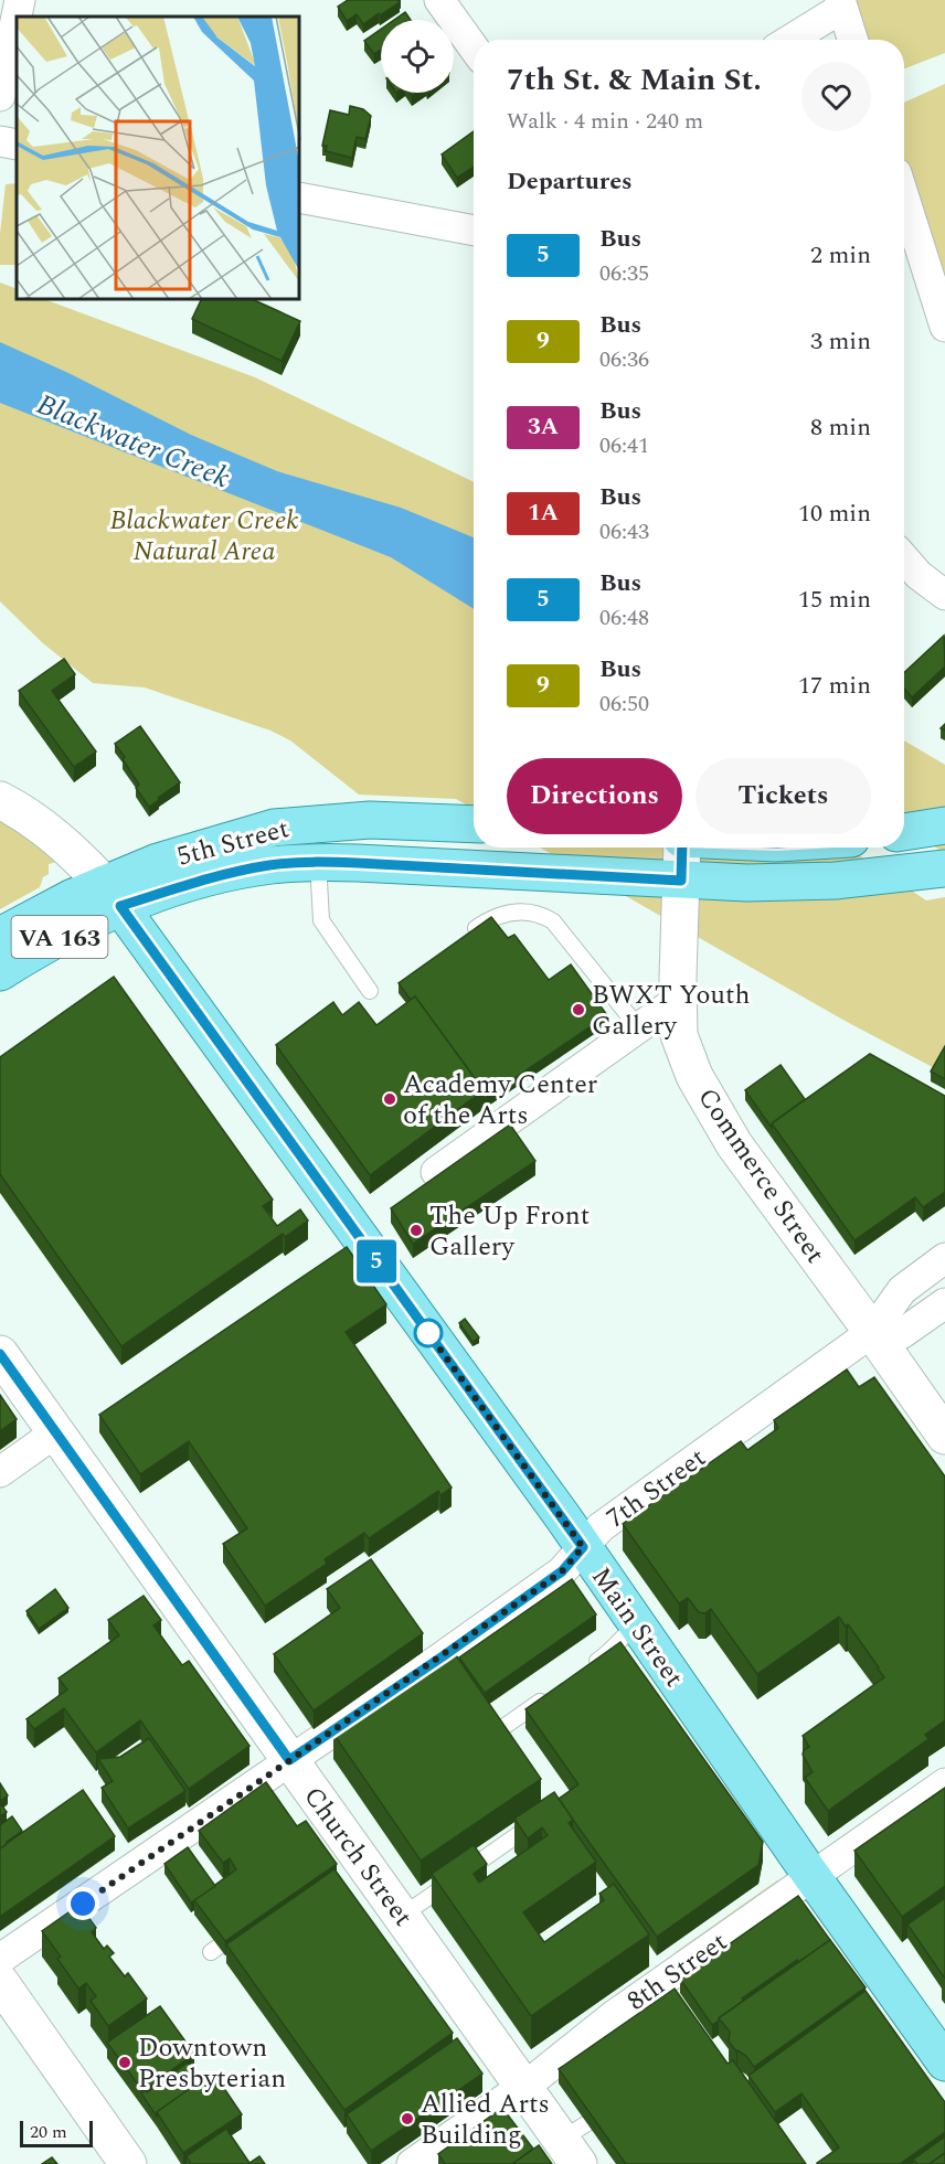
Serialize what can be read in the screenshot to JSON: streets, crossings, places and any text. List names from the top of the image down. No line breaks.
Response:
{"streets":{"main road":["5th Street","VA 163","Commerce Street","Main Street","Church Street"],"street":["7th Street","8th Street"]},"crossings":[["5th Street","Commerce Street"],["5th Street","Main Street"],["Commerce Street","7th Street"],["7th Street","Main Street"],["7th Street","Church Street"],["Main Street","8th Street"],["Church Street","8th Street"]],"water":["Blackwater Creek"],"parks":["Blackwater Creek Natural Area"],"places":["BWXT Youth Gallery","Academy Center of the Arts","The Up Front Gallery","Downtown Presbyterian","Allied Arts Building"],"lines":["bus line 5"],"scale_bar":"20 m","page":{"on_map":"5","heading":[["7th St. & Main St.","Walk · 4 min · 240 m"],"Departures"],"list":[{"mark":"5","name":"Bus","note":"06:35","value":"2 min"},{"mark":"9","name":"Bus","note":"06:36","value":"3 min"},{"mark":"3A","name":"Bus","note":"06:41","value":"8 min"},{"mark":"1A","name":"Bus","note":"06:43","value":"10 min"},{"mark":"5","name":"Bus","note":"06:48","value":"15 min"},{"mark":"9","name":"Bus","note":"06:50","value":"17 min"}],"buttons":["Directions","Tickets"],"scale":"20 m"}}
